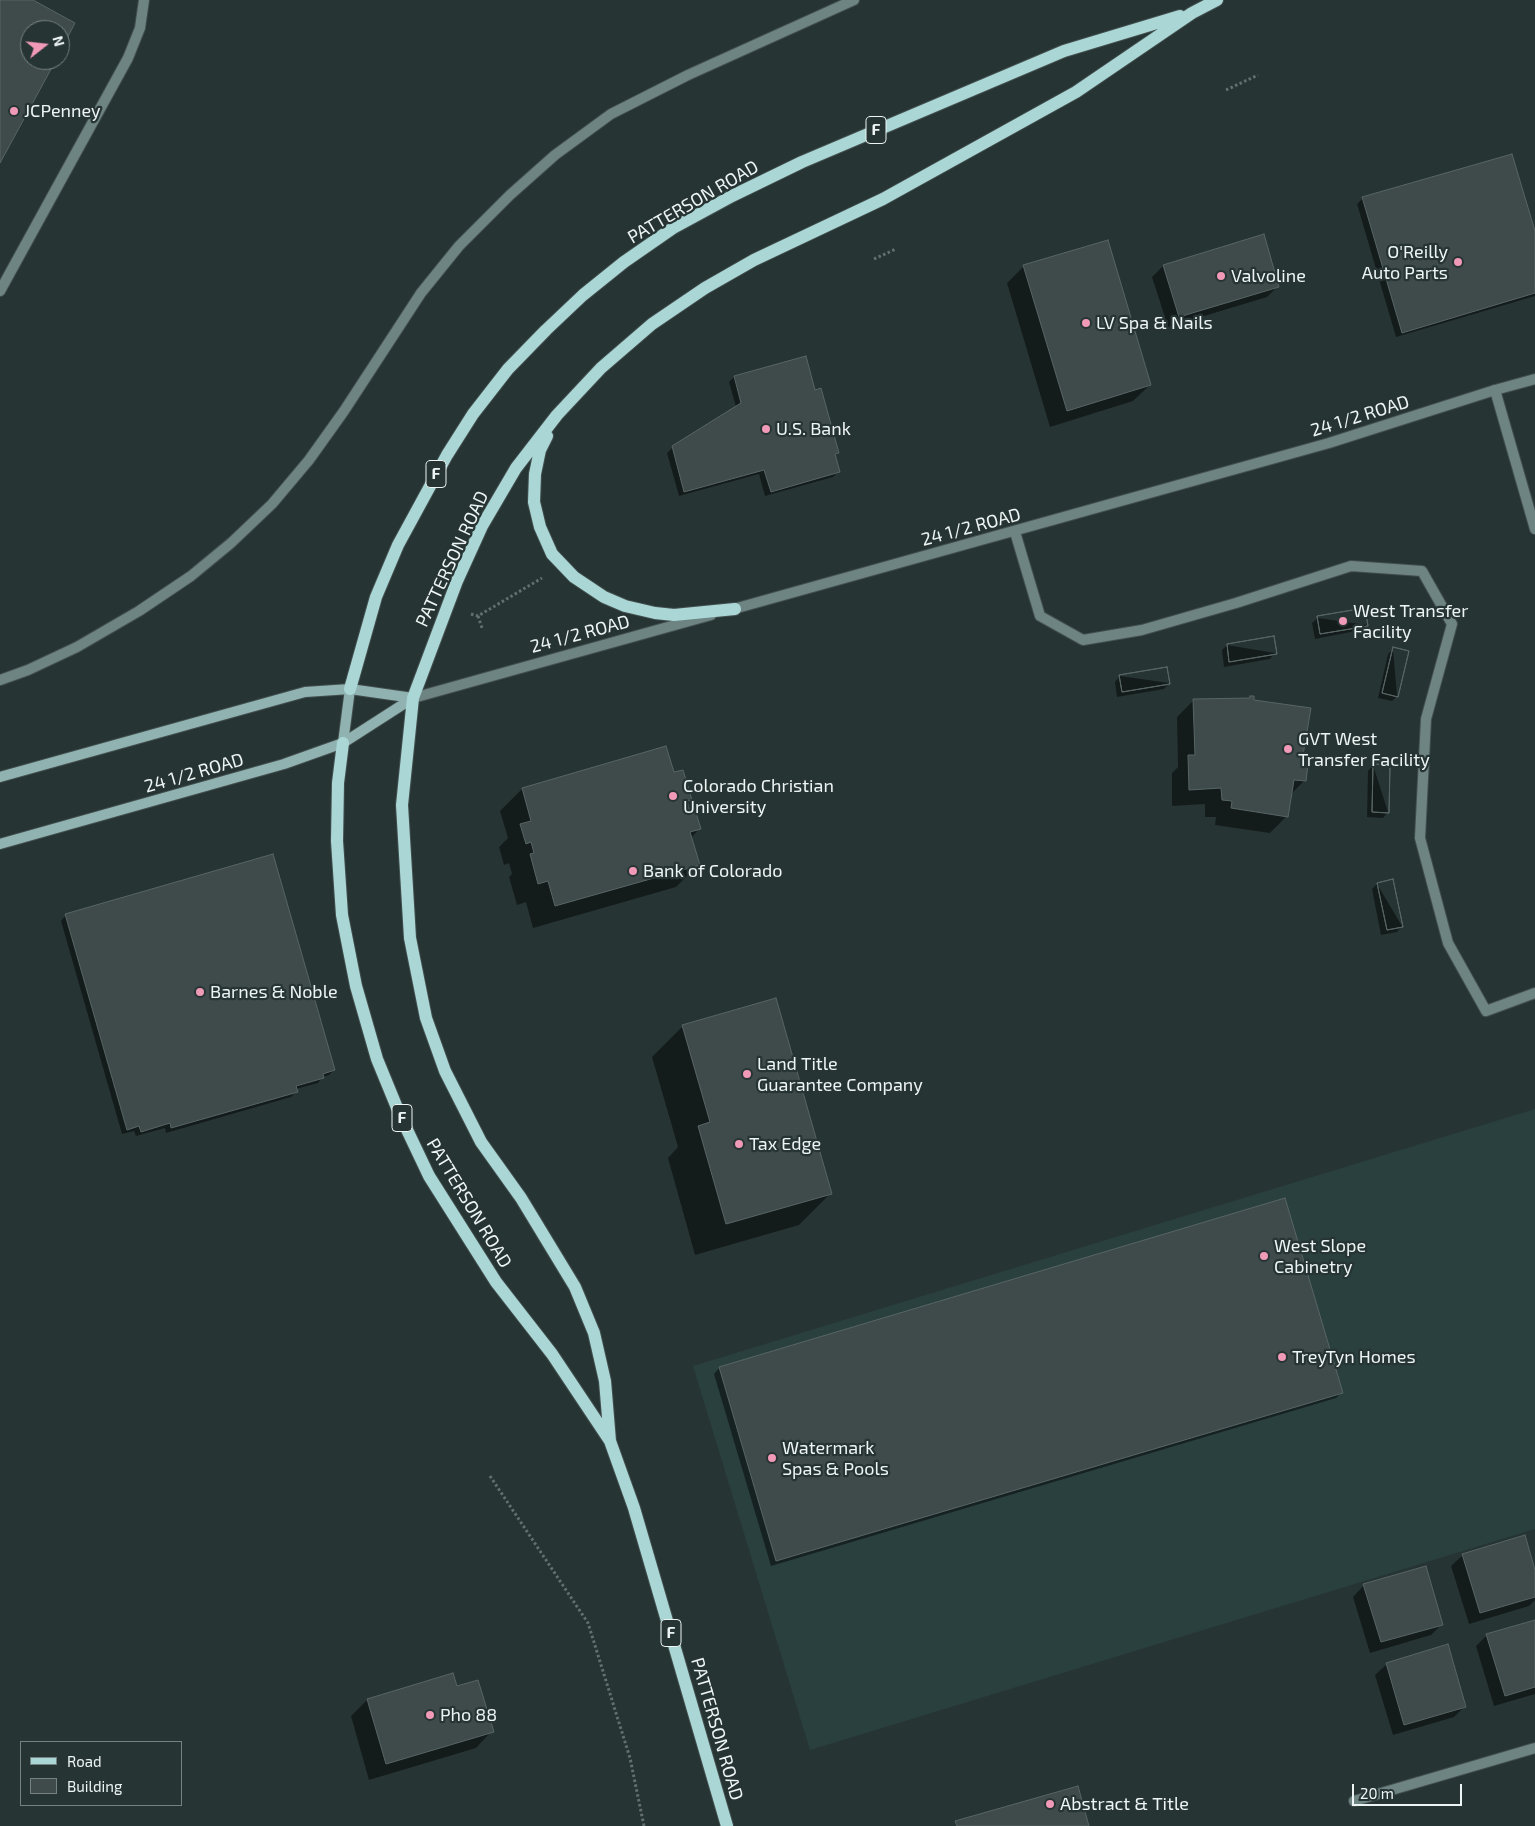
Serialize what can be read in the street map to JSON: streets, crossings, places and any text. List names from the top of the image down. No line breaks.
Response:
{"streets":{"main road":["F","PATTERSON ROAD","24 1/2 ROAD"]},"crossings":[["PATTERSON ROAD","24 1/2 ROAD"]],"places":["JCPenney","O'Reilly Auto Parts","Valvoline","LV Spa & Nails","U.S. Bank","West Transfer Facility","GVT West Transfer Facility","Colorado Christian University","Bank of Colorado","Barnes & Noble","Land Title Guarantee Company","Tax Edge","West Slope Cabinetry","TreyTyn Homes","Watermark Spas & Pools","Pho 88","Abstract & Title"],"legend":["Road","Building"],"scale_bar":"20 m","north":"right"}
